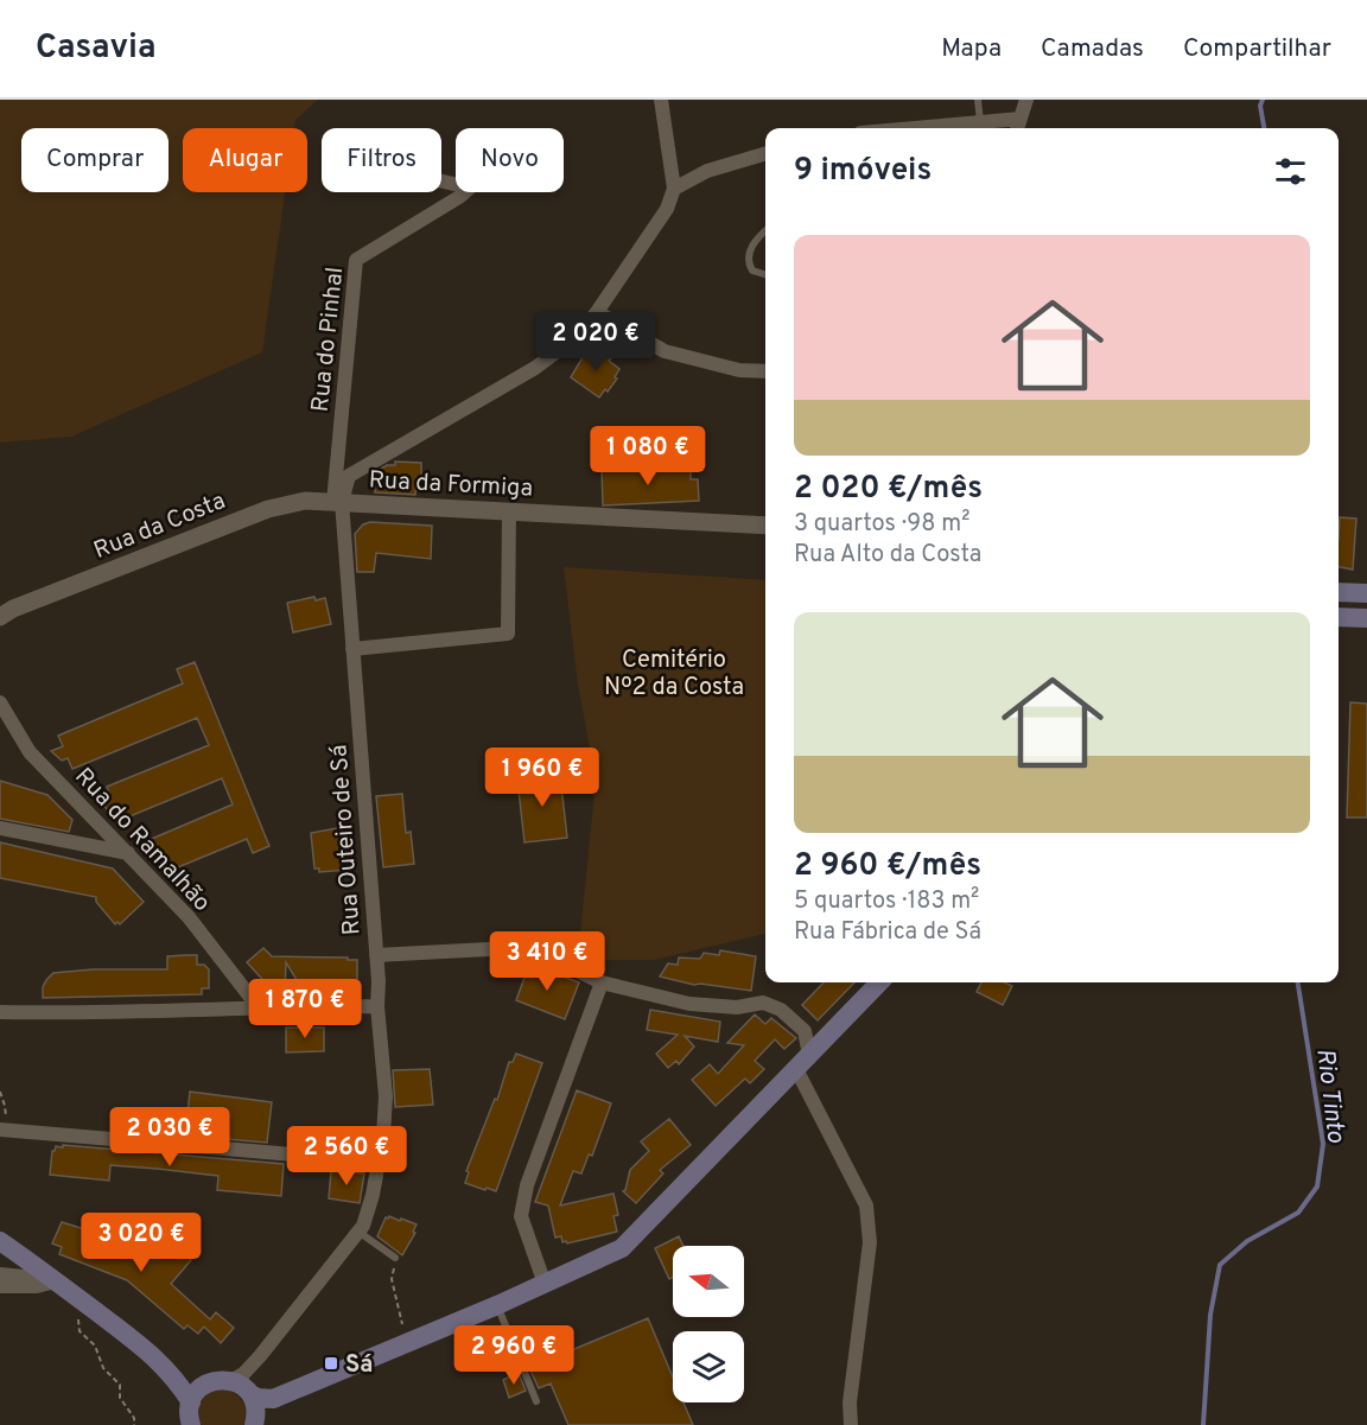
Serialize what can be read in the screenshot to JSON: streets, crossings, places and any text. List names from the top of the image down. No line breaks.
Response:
{"streets":{"street":["Rua do Pinhal","Rua da Formiga","Rua da Costa","Rua do Ramalhão","Rua Outeiro de Sá"]},"crossings":[["Rua do Pinhal","Rua da Formiga"],["Rua do Pinhal","Rua da Costa"],["Rua do Pinhal","Rua Outeiro de Sá"],["Rua da Formiga","Rua da Costa"],["Rua da Formiga","Rua Outeiro de Sá"],["Rua da Costa","Rua Outeiro de Sá"]],"water":["Rio Tinto"],"parks":["Cemitério Nº2 da Costa"],"places":{"transit":["Sá"]},"north":"left","page":{"header":"Casavia","nav":["Mapa","Camadas","Compartilhar"],"chip":["Comprar","Alugar","Filtros","Novo"],"heading":"9 imóveis","list":[{"name":"2 020 €/mês","note":"3 quartos · 98 m² · Rua Alto da Costa"},{"name":"2 960 €/mês","note":"5 quartos · 183 m² · Rua Fábrica de Sá"}],"price":["2 020 €","1 080 €","1 960 €","3 410 €","1 870 €","2 030 €","2 560 €","3 020 €","2 960 €"]}}
